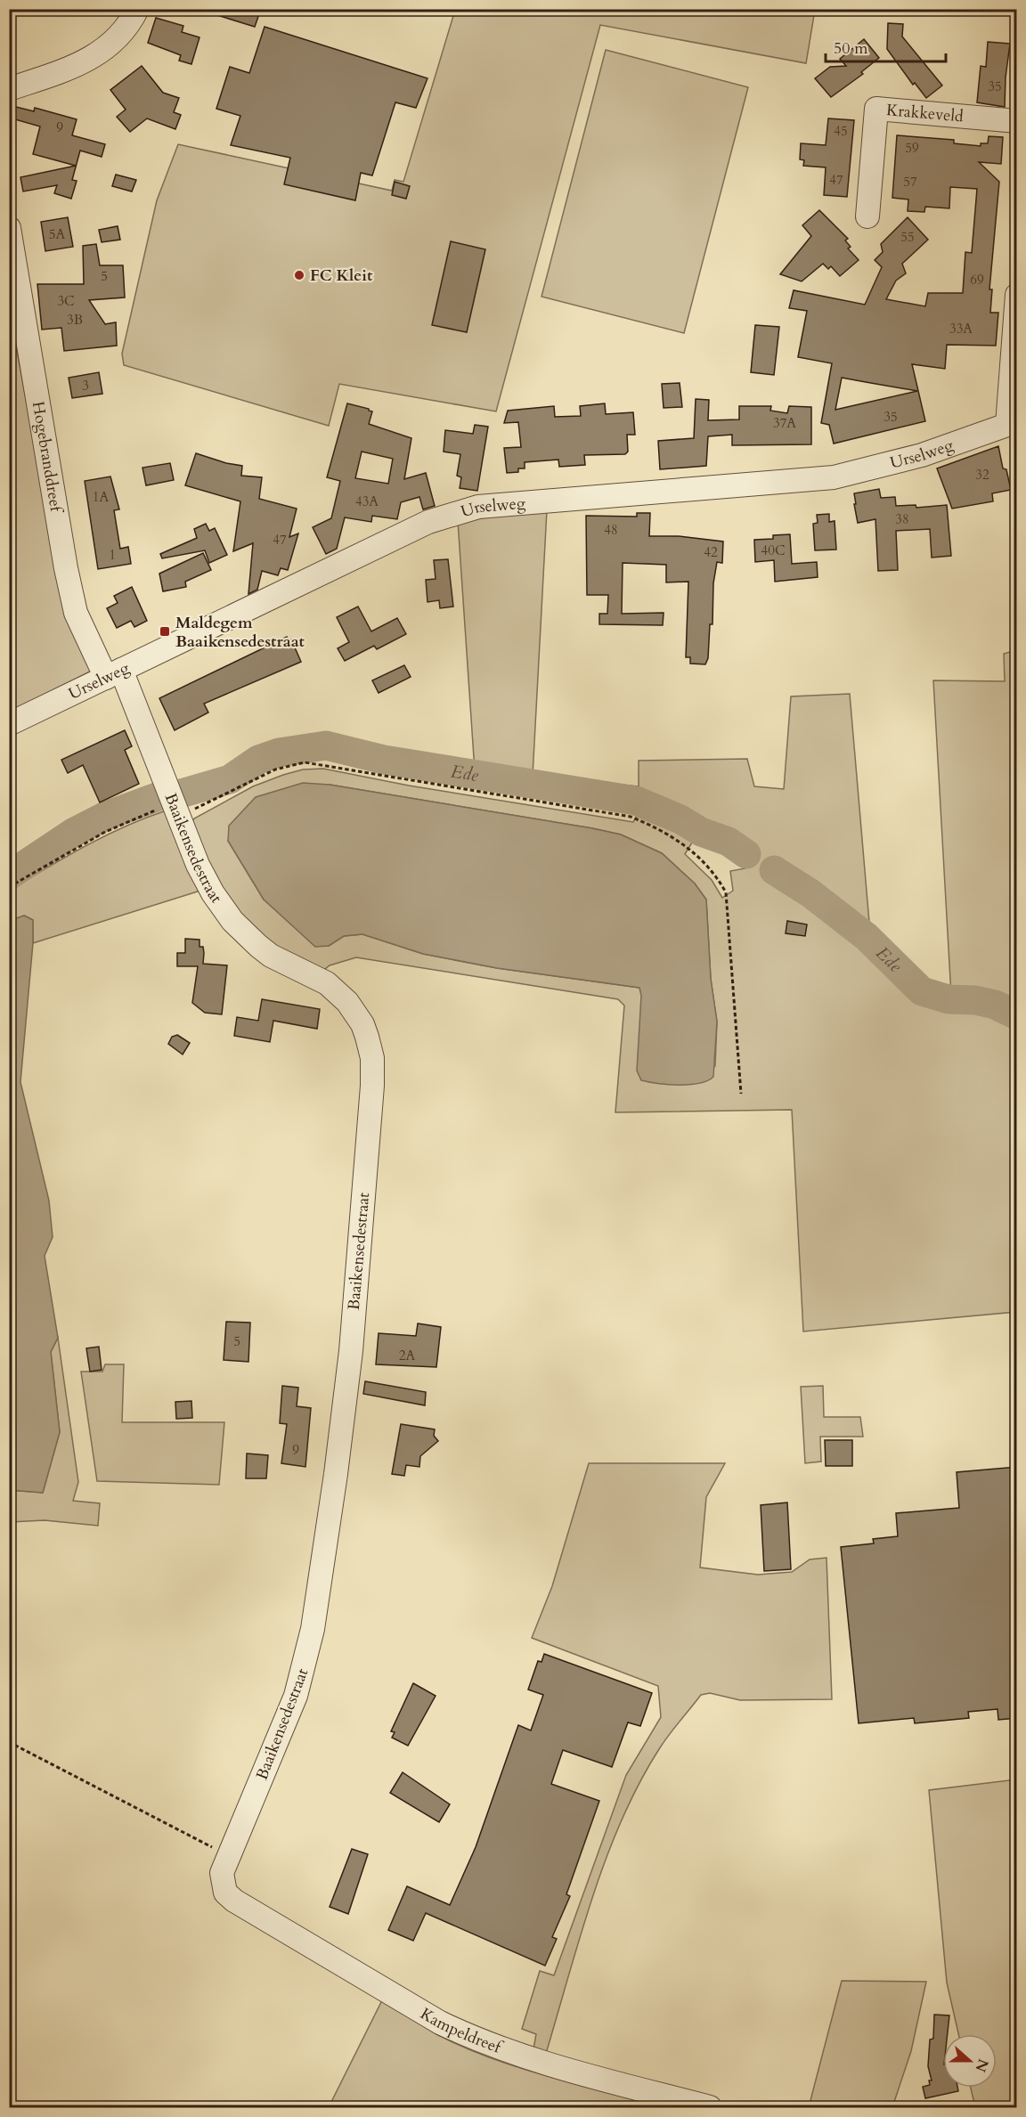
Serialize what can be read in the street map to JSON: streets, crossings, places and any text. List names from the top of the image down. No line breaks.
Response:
{"streets":{"street":["Krakkeveld","Urselweg","Hogebranddreef","Baaikensedestraat","Kampeldreef"]},"crossings":[["Urselweg","Hogebranddreef"],["Urselweg","Baaikensedestraat"],["Hogebranddreef","Baaikensedestraat"],["Baaikensedestraat","Kampeldreef"]],"water":["Ede"],"places":{"other":["FC Kleit"],"transit":["Maldegem Baaikensedestraat"]},"house_numbers":["35","9","45","59","47","57","5A","55","5","69","3C","3B","33A","3","35","37A","32","1A","43A","38","48","47","40C","42","1","5","2A","9"],"scale_bar":"50 m","north":"right"}
